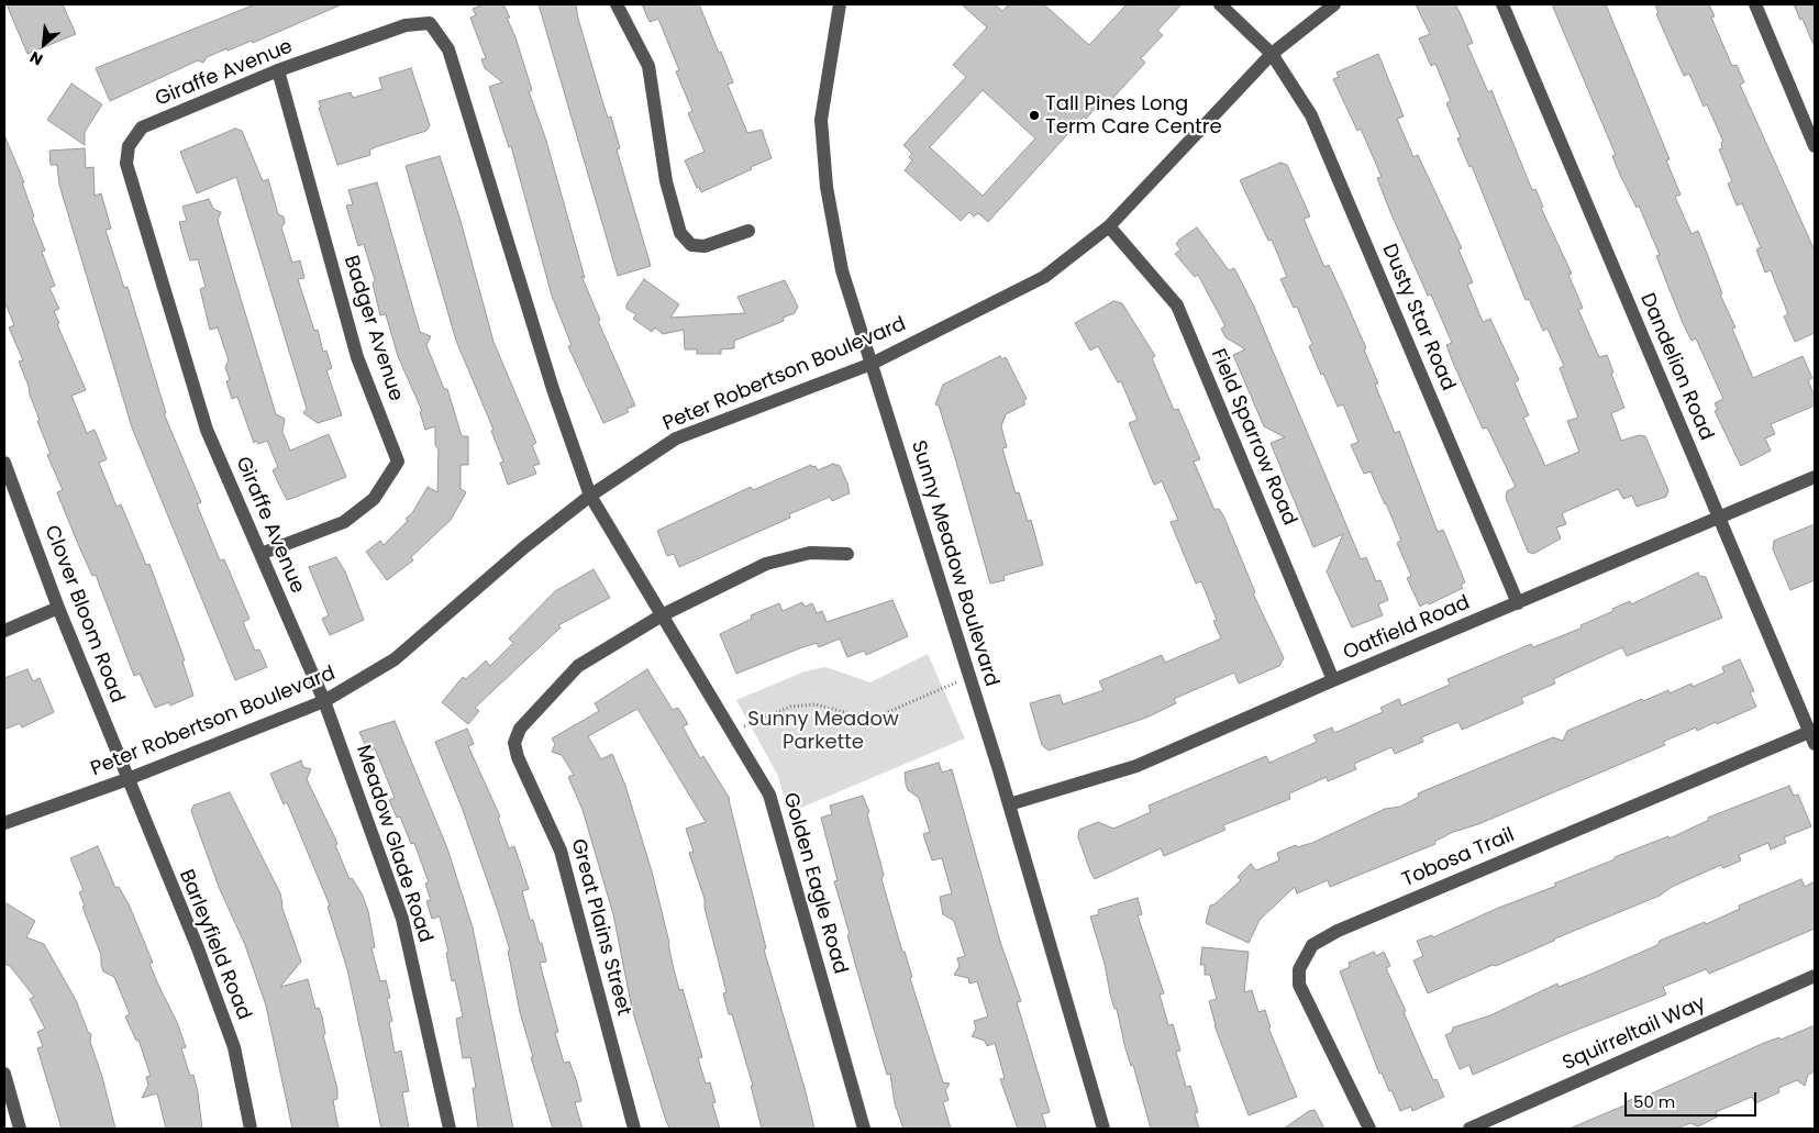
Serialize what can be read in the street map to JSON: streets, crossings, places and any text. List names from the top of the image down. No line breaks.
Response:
{"streets":{"street":["Giraffe Avenue","Dusty Star Road","Badger Avenue","Dandelion Road","Peter Robertson Boulevard","Field Sparrow Road","Sunny Meadow Boulevard","Clover Bloom Road","Oatfield Road","Meadow Glade Road","Tobosa Trail","Golden Eagle Road","Great Plains Street","Barleyfield Road","Squirreltail Way"]},"crossings":[["Giraffe Avenue","Badger Avenue"],["Giraffe Avenue","Peter Robertson Boulevard"],["Giraffe Avenue","Meadow Glade Road"],["Giraffe Avenue","Golden Eagle Road"],["Dusty Star Road","Peter Robertson Boulevard"],["Dusty Star Road","Oatfield Road"],["Dandelion Road","Oatfield Road"],["Dandelion Road","Tobosa Trail"],["Peter Robertson Boulevard","Field Sparrow Road"],["Peter Robertson Boulevard","Sunny Meadow Boulevard"],["Peter Robertson Boulevard","Clover Bloom Road"],["Peter Robertson Boulevard","Meadow Glade Road"],["Peter Robertson Boulevard","Golden Eagle Road"],["Peter Robertson Boulevard","Barleyfield Road"],["Field Sparrow Road","Oatfield Road"],["Sunny Meadow Boulevard","Oatfield Road"],["Clover Bloom Road","Barleyfield Road"],["Golden Eagle Road","Great Plains Street"]],"parks":["Sunny Meadow Parkette"],"places":["Tall Pines Long Term Care Centre"],"scale_bar":"50 m","north":"bottom left"}
